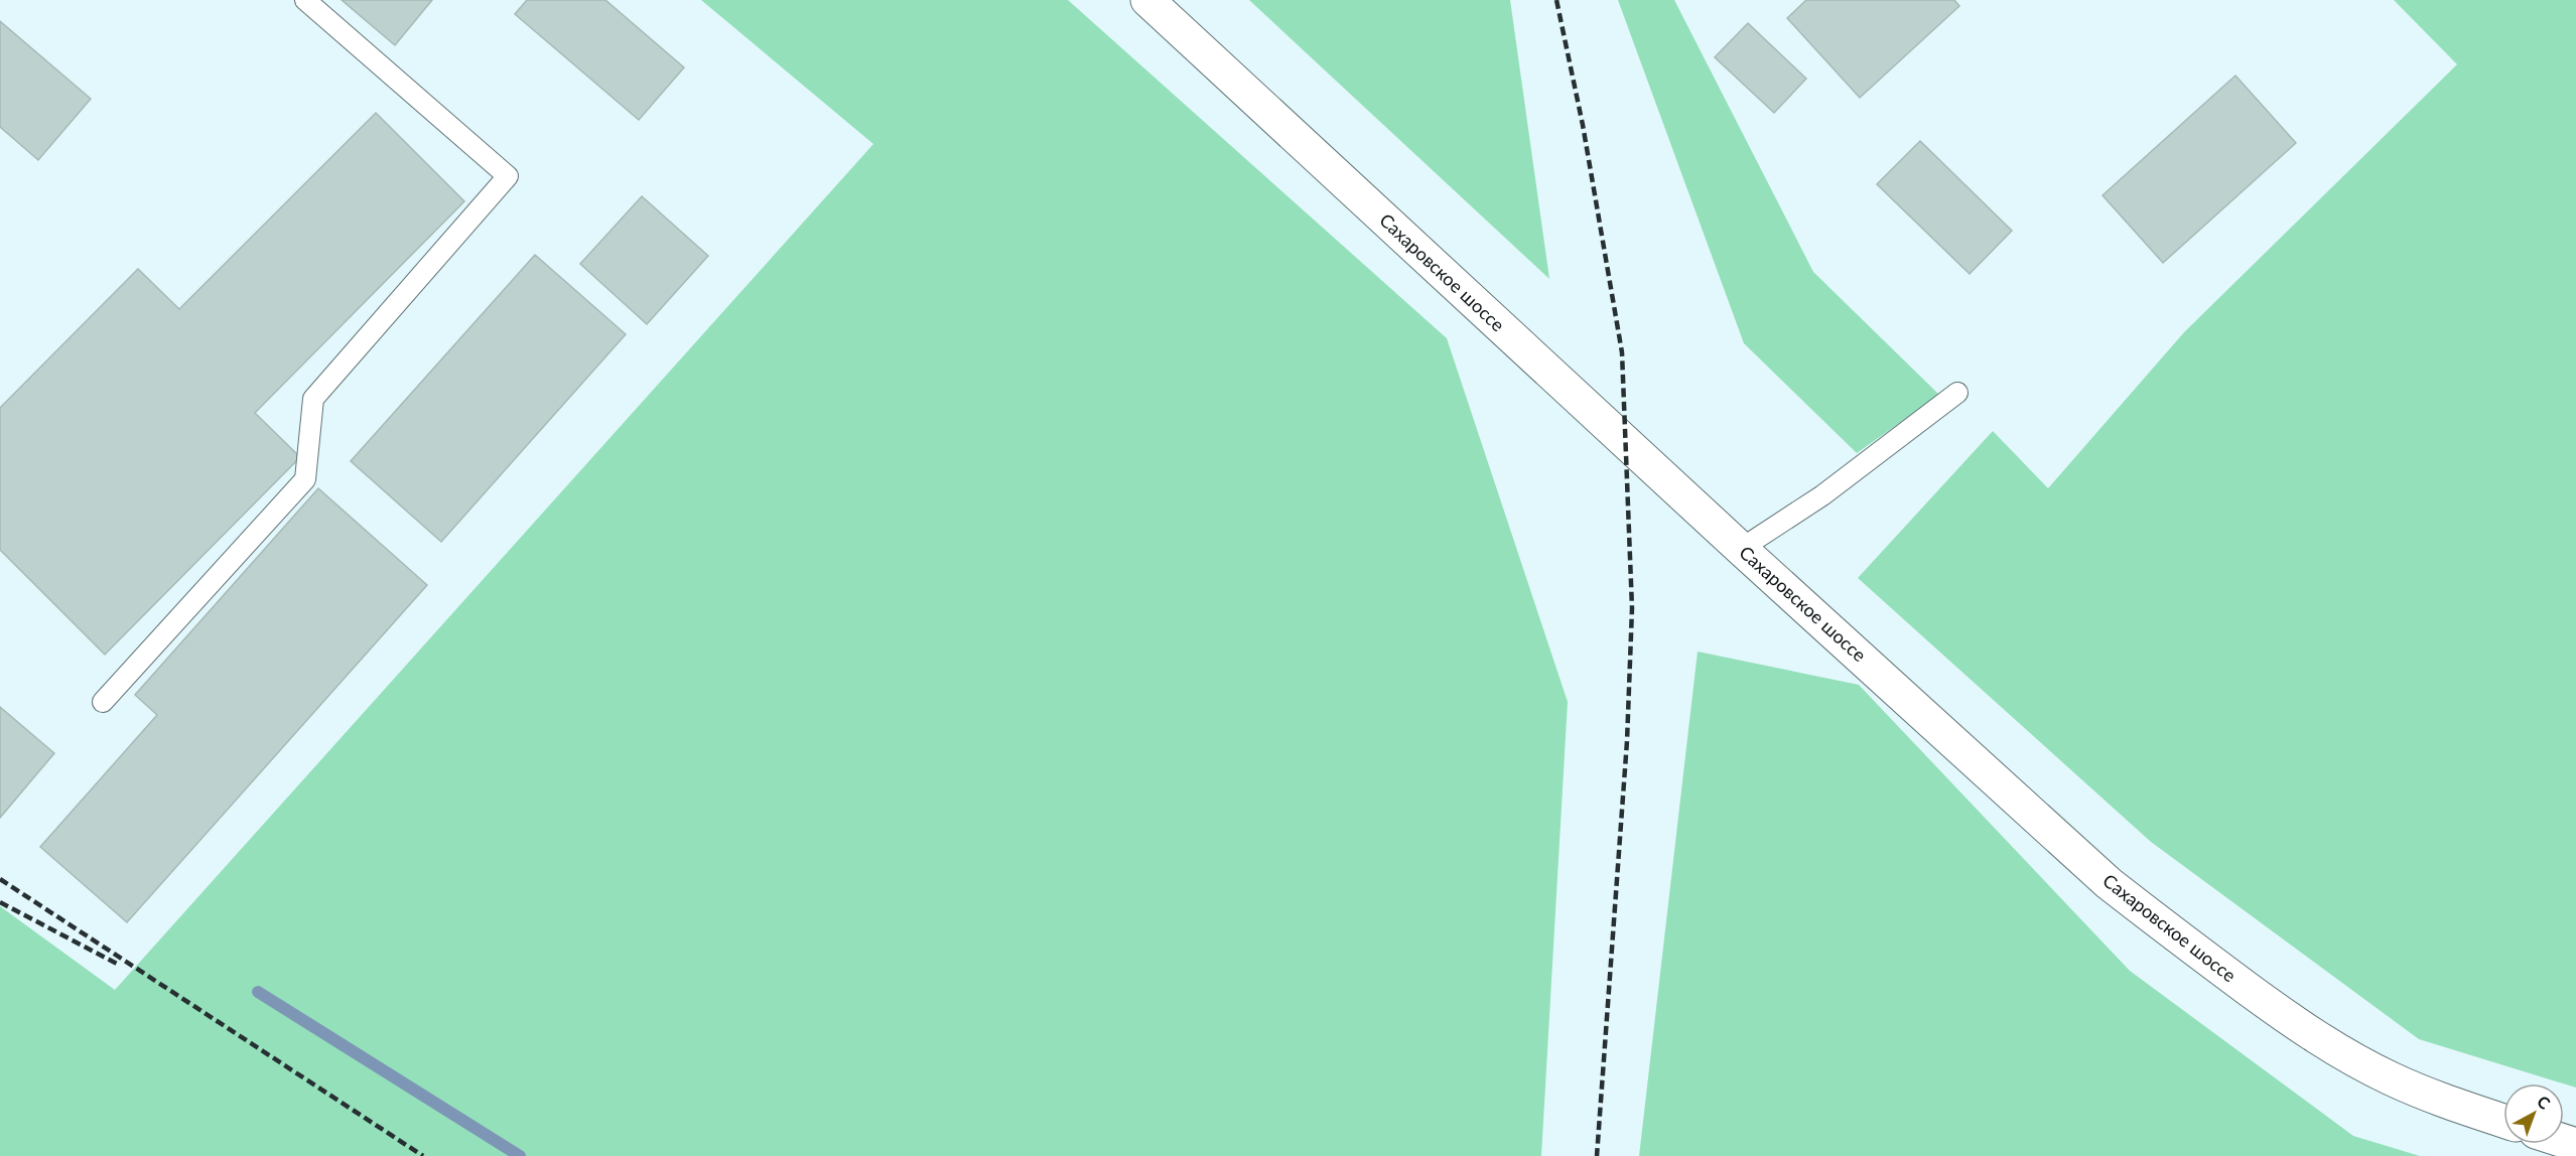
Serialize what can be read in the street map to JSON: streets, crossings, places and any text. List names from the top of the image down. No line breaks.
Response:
{"streets":{"main road":["Сахаровское шоссе"]},"north":"top right"}
